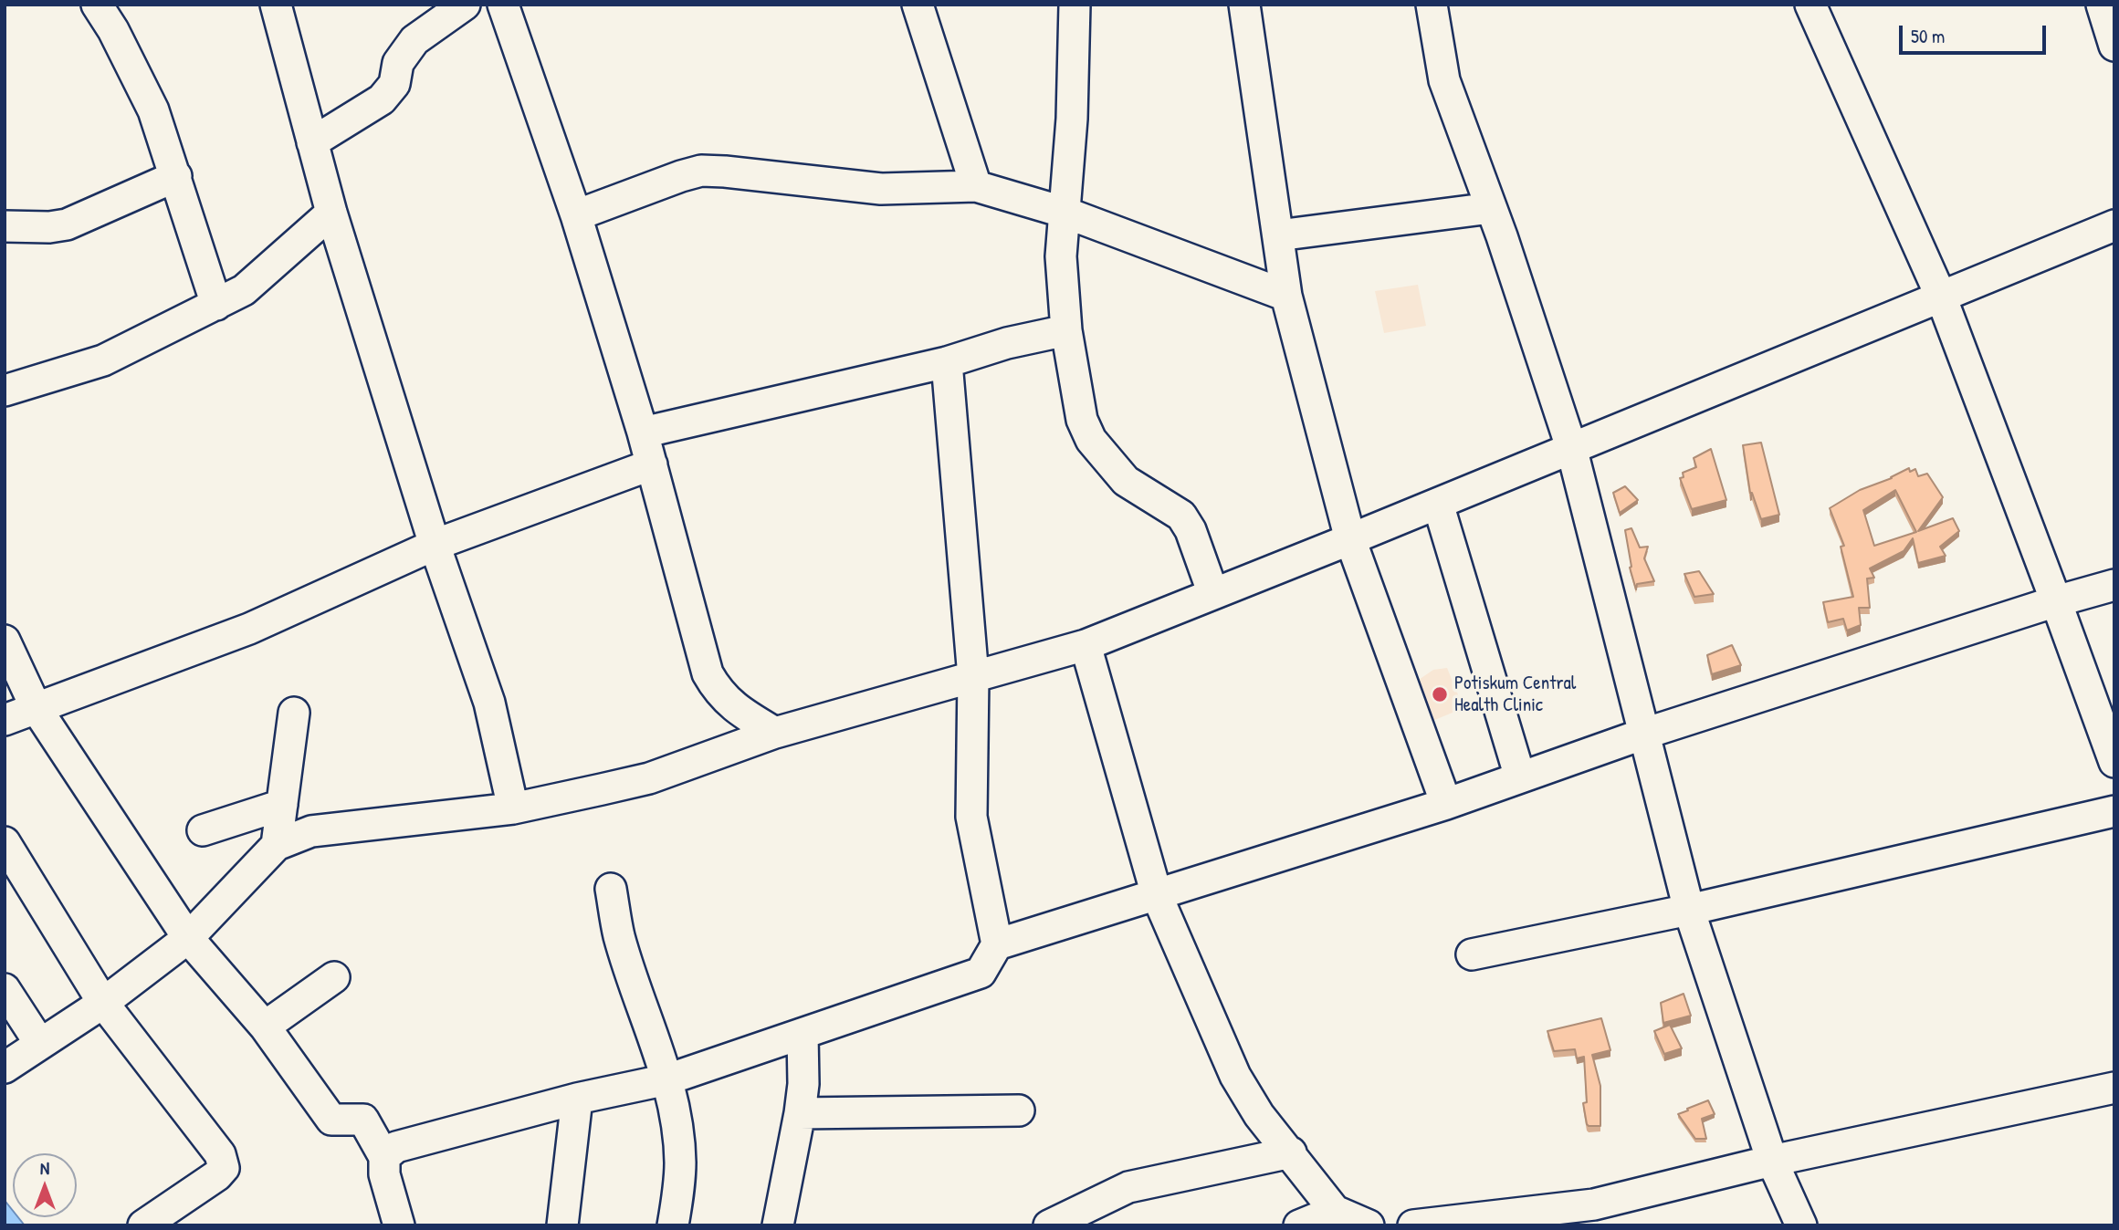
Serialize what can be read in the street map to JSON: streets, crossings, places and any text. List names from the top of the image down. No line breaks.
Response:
{"places":["Potiskum Central Health Clinic"],"scale_bar":"50 m","north":"top"}
